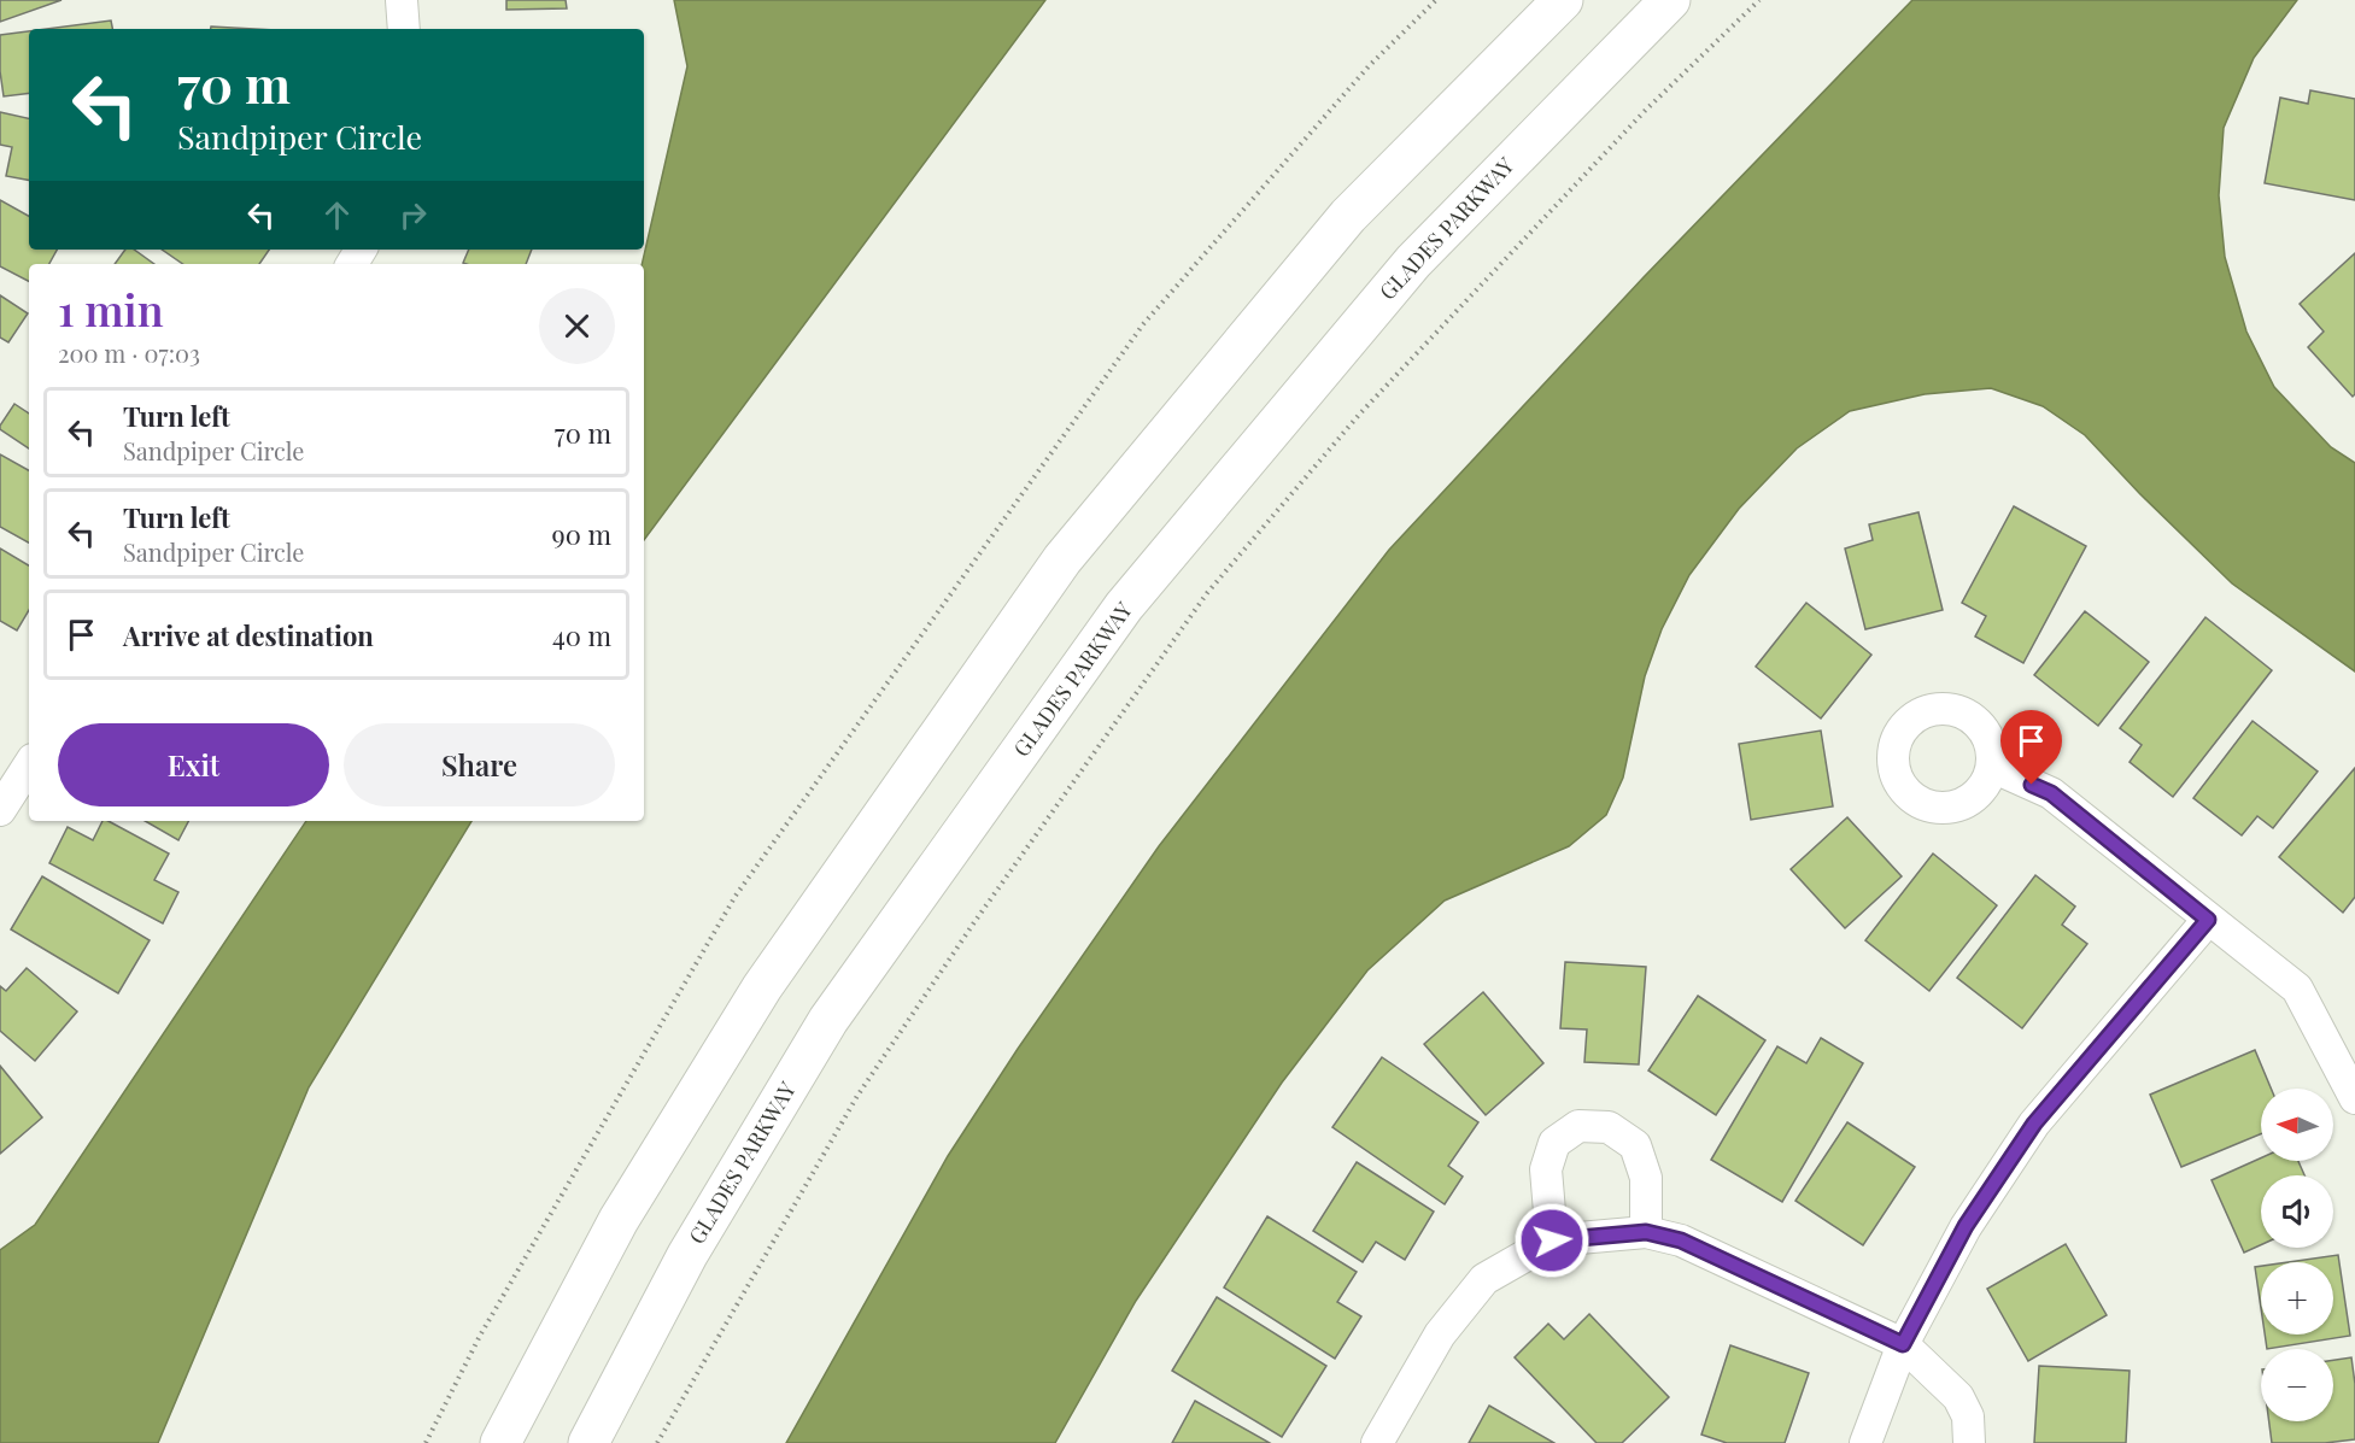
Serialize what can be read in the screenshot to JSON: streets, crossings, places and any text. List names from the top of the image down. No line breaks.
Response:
{"streets":{"main road":["GLADES PARKWAY"]},"north":"left","page":{"turn":["70 m","Sandpiper Circle"],"heading":["1 min","200 m · 07:03"],"list":[{"name":"Turn left","note":"Sandpiper Circle","value":"70 m"},{"name":"Turn left","note":"Sandpiper Circle","value":"90 m"},{"name":"Arrive at destination","value":"40 m"}],"buttons":["Exit","Share"],"map_buttons":["+","−"]}}
